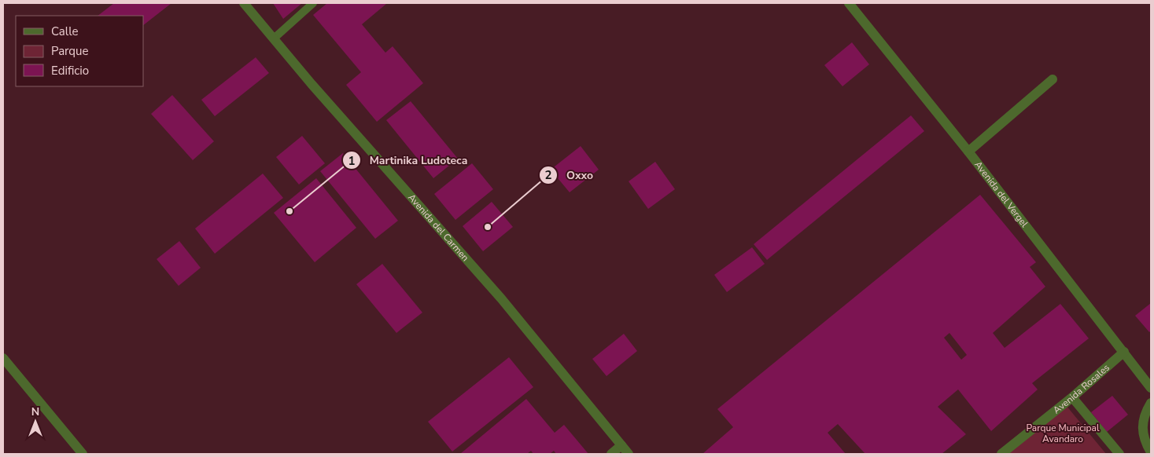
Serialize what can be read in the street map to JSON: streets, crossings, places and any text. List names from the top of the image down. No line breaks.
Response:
{"streets":{"street":["Avenida del Vergel","Avenida del Carmen","Avenida Rosales"]},"crossings":[["Avenida del Vergel","Avenida Rosales"]],"parks":["Parque Municipal Avandaro"],"places":["Martinika Ludoteca","Oxxo"],"legend":["Calle","Parque","Edificio"],"north":"top"}
